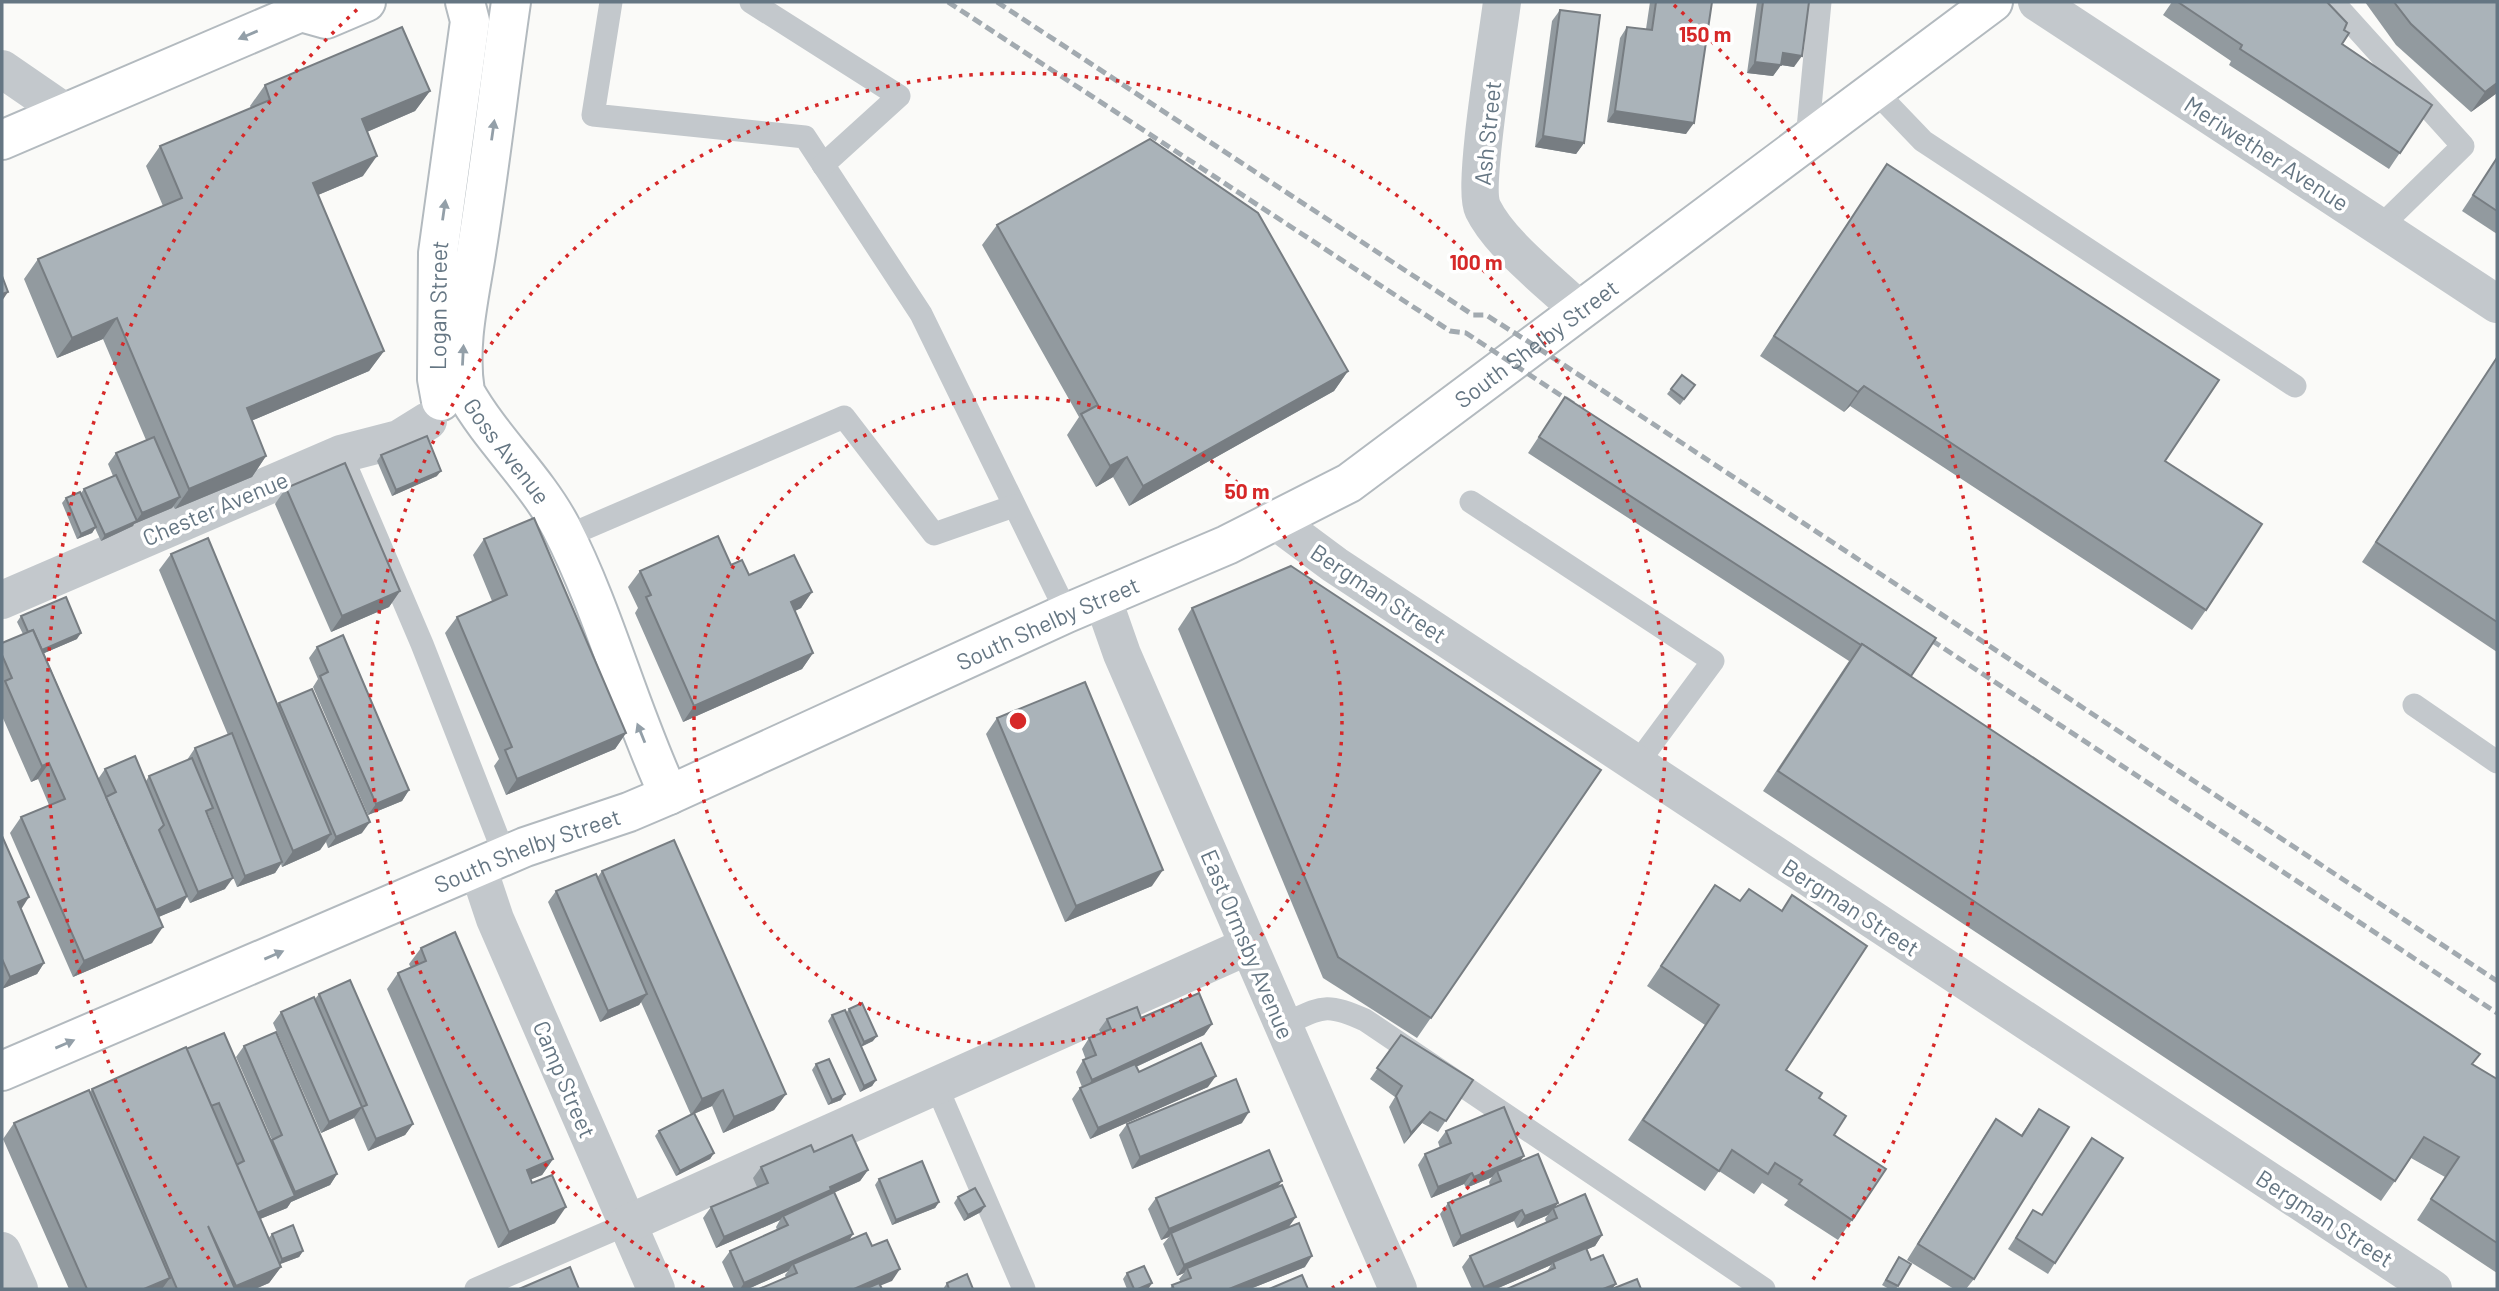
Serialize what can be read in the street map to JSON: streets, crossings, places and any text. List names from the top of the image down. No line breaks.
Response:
{"streets":{"main road":["Logan Street","South Shelby Street","Goss Avenue"],"street":["Ash Street","Meriwether Avenue","Chester Avenue","Bergman Street","East Ormsby Avenue","Camp Street"]},"crossings":[["Ash Street","South Shelby Street"],["Logan Street","Goss Avenue"],["South Shelby Street","Goss Avenue"],["South Shelby Street","Bergman Street"],["South Shelby Street","East Ormsby Avenue"],["South Shelby Street","Camp Street"]],"one_way":["Logan Street","Goss Avenue"],"rings":["150 m","100 m","50 m"]}
